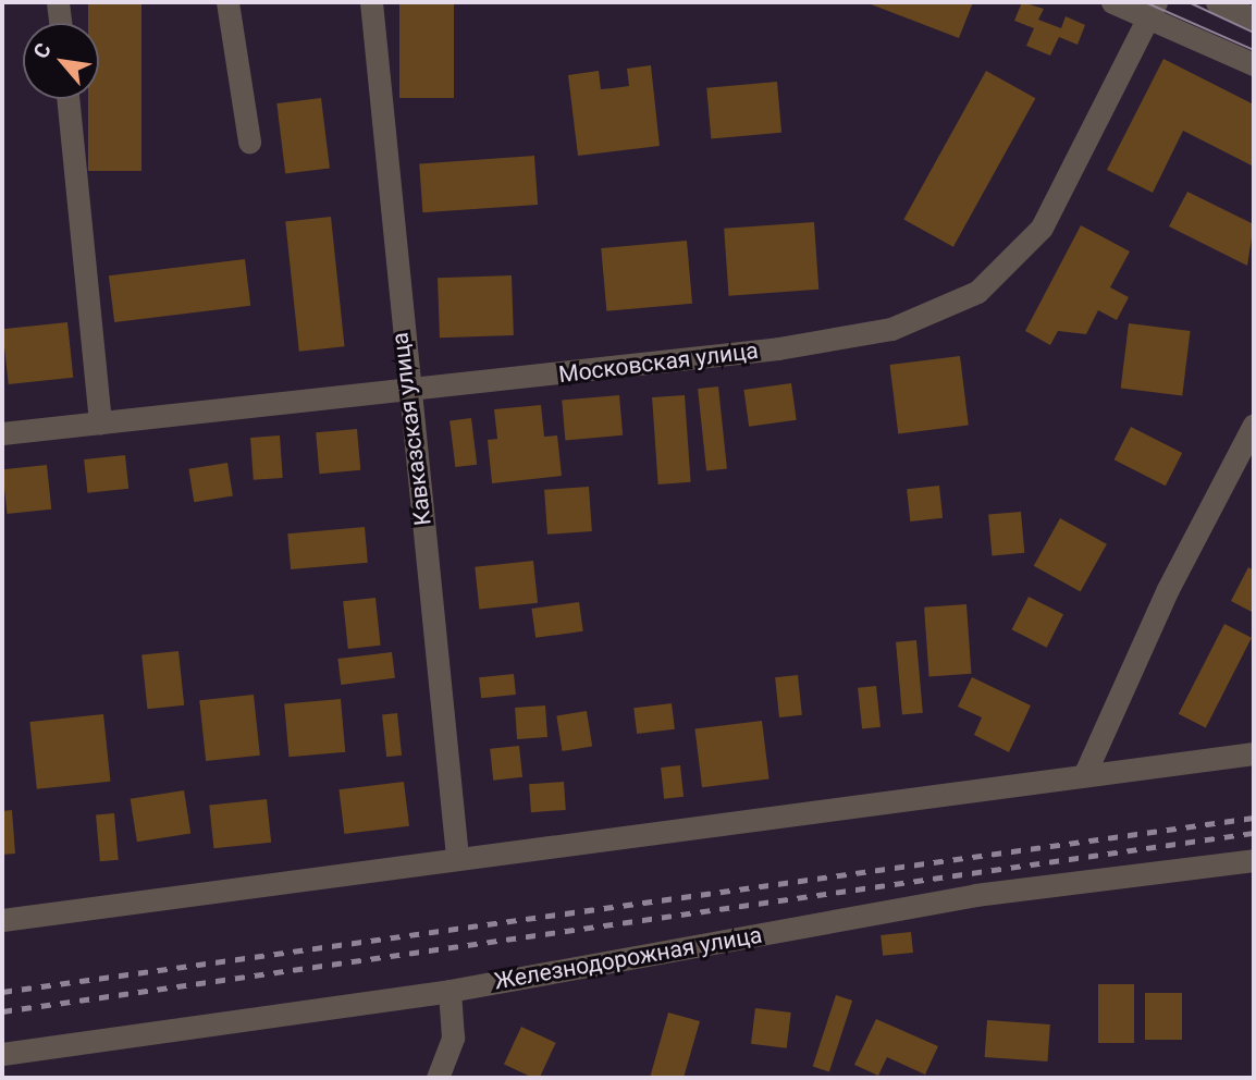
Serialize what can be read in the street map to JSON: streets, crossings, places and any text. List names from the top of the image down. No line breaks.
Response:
{"streets":{"street":["Московская улица","Кавказская улица","Железнодорожная улица"]},"crossings":[["Московская улица","Кавказская улица"]],"north":"top left"}
